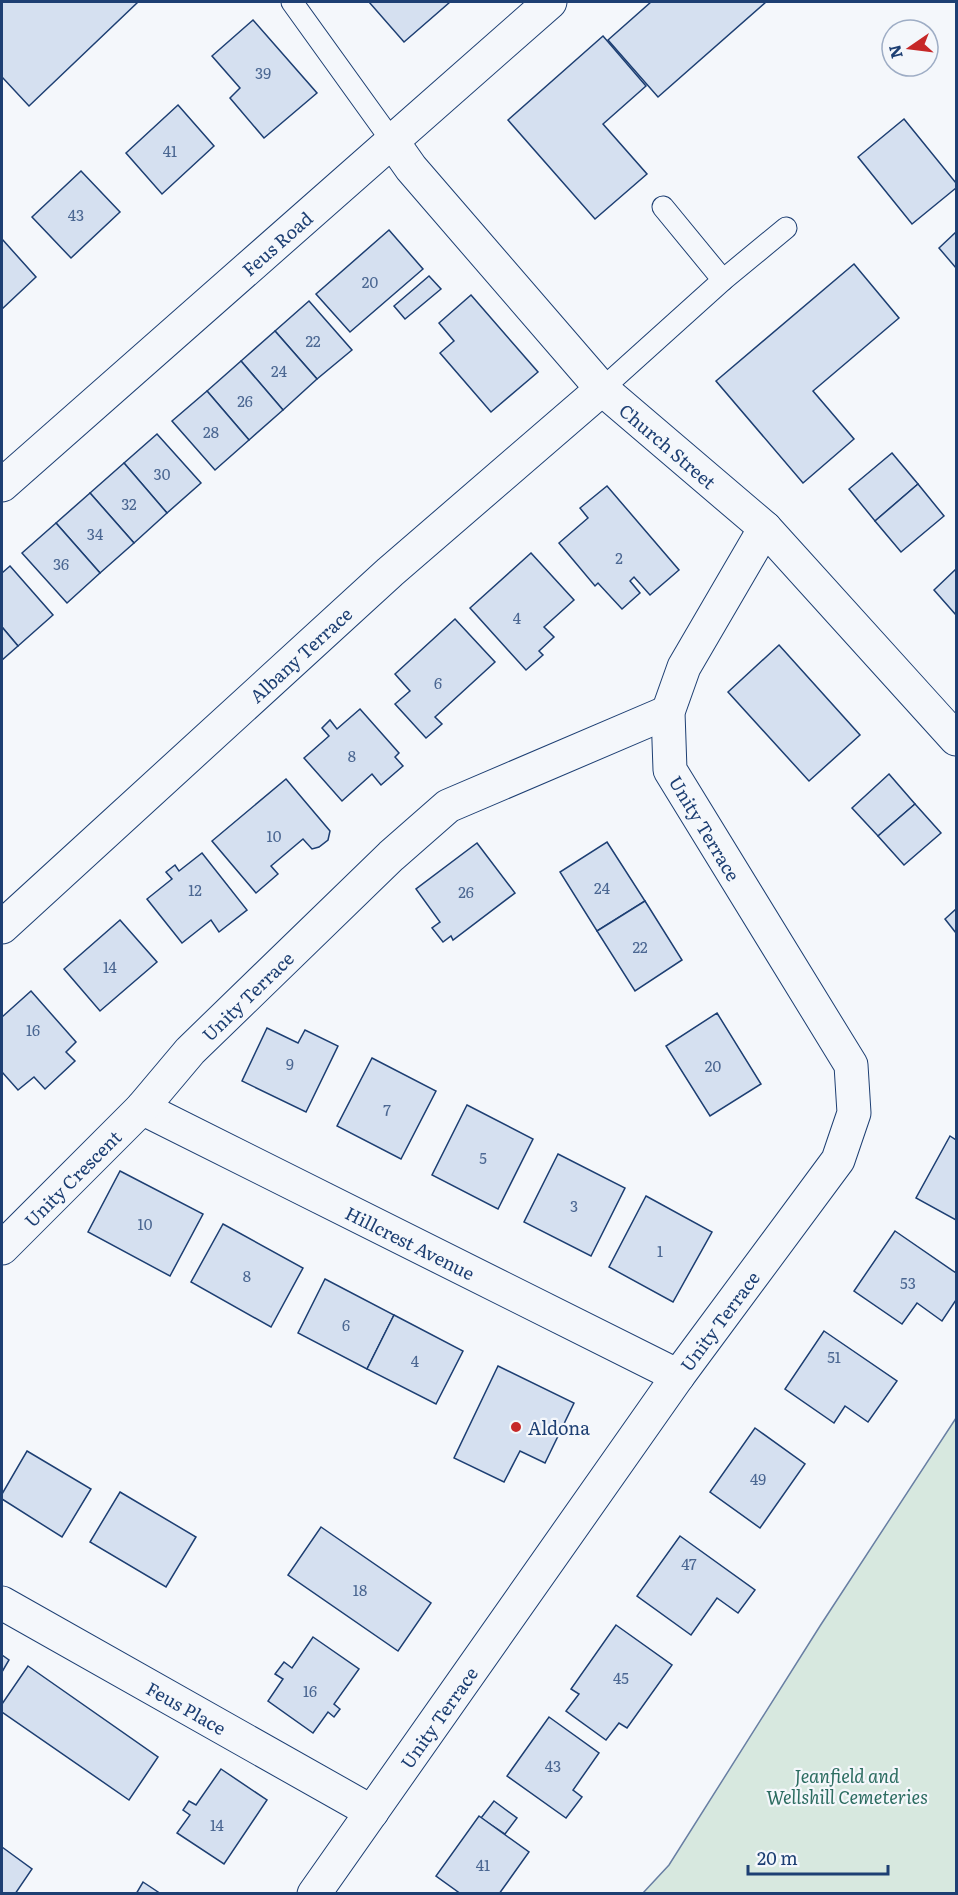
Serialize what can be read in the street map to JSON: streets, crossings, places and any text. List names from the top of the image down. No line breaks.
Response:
{"streets":{"street":["Feus Road","Church Street","Albany Terrace","Unity Terrace","Unity Crescent","Hillcrest Avenue","Feus Place"]},"crossings":[["Feus Road","Church Street"],["Church Street","Albany Terrace"],["Church Street","Unity Terrace"],["Unity Terrace","Unity Crescent"],["Unity Terrace","Hillcrest Avenue"],["Unity Terrace","Feus Place"],["Unity Crescent","Hillcrest Avenue"]],"parks":["Jeanfield and Wellshill Cemeteries"],"places":["Aldona"],"house_numbers":["39","41","43","20","22","24","26","28","30","32","34","2","36","4","6","8","10","24","12","26","22","14","16","9","20","7","5","3","10","1","8","53","6","51","4","49","47","18","45","16","43","14","41"],"scale_bar":"20 m","north":"left"}
